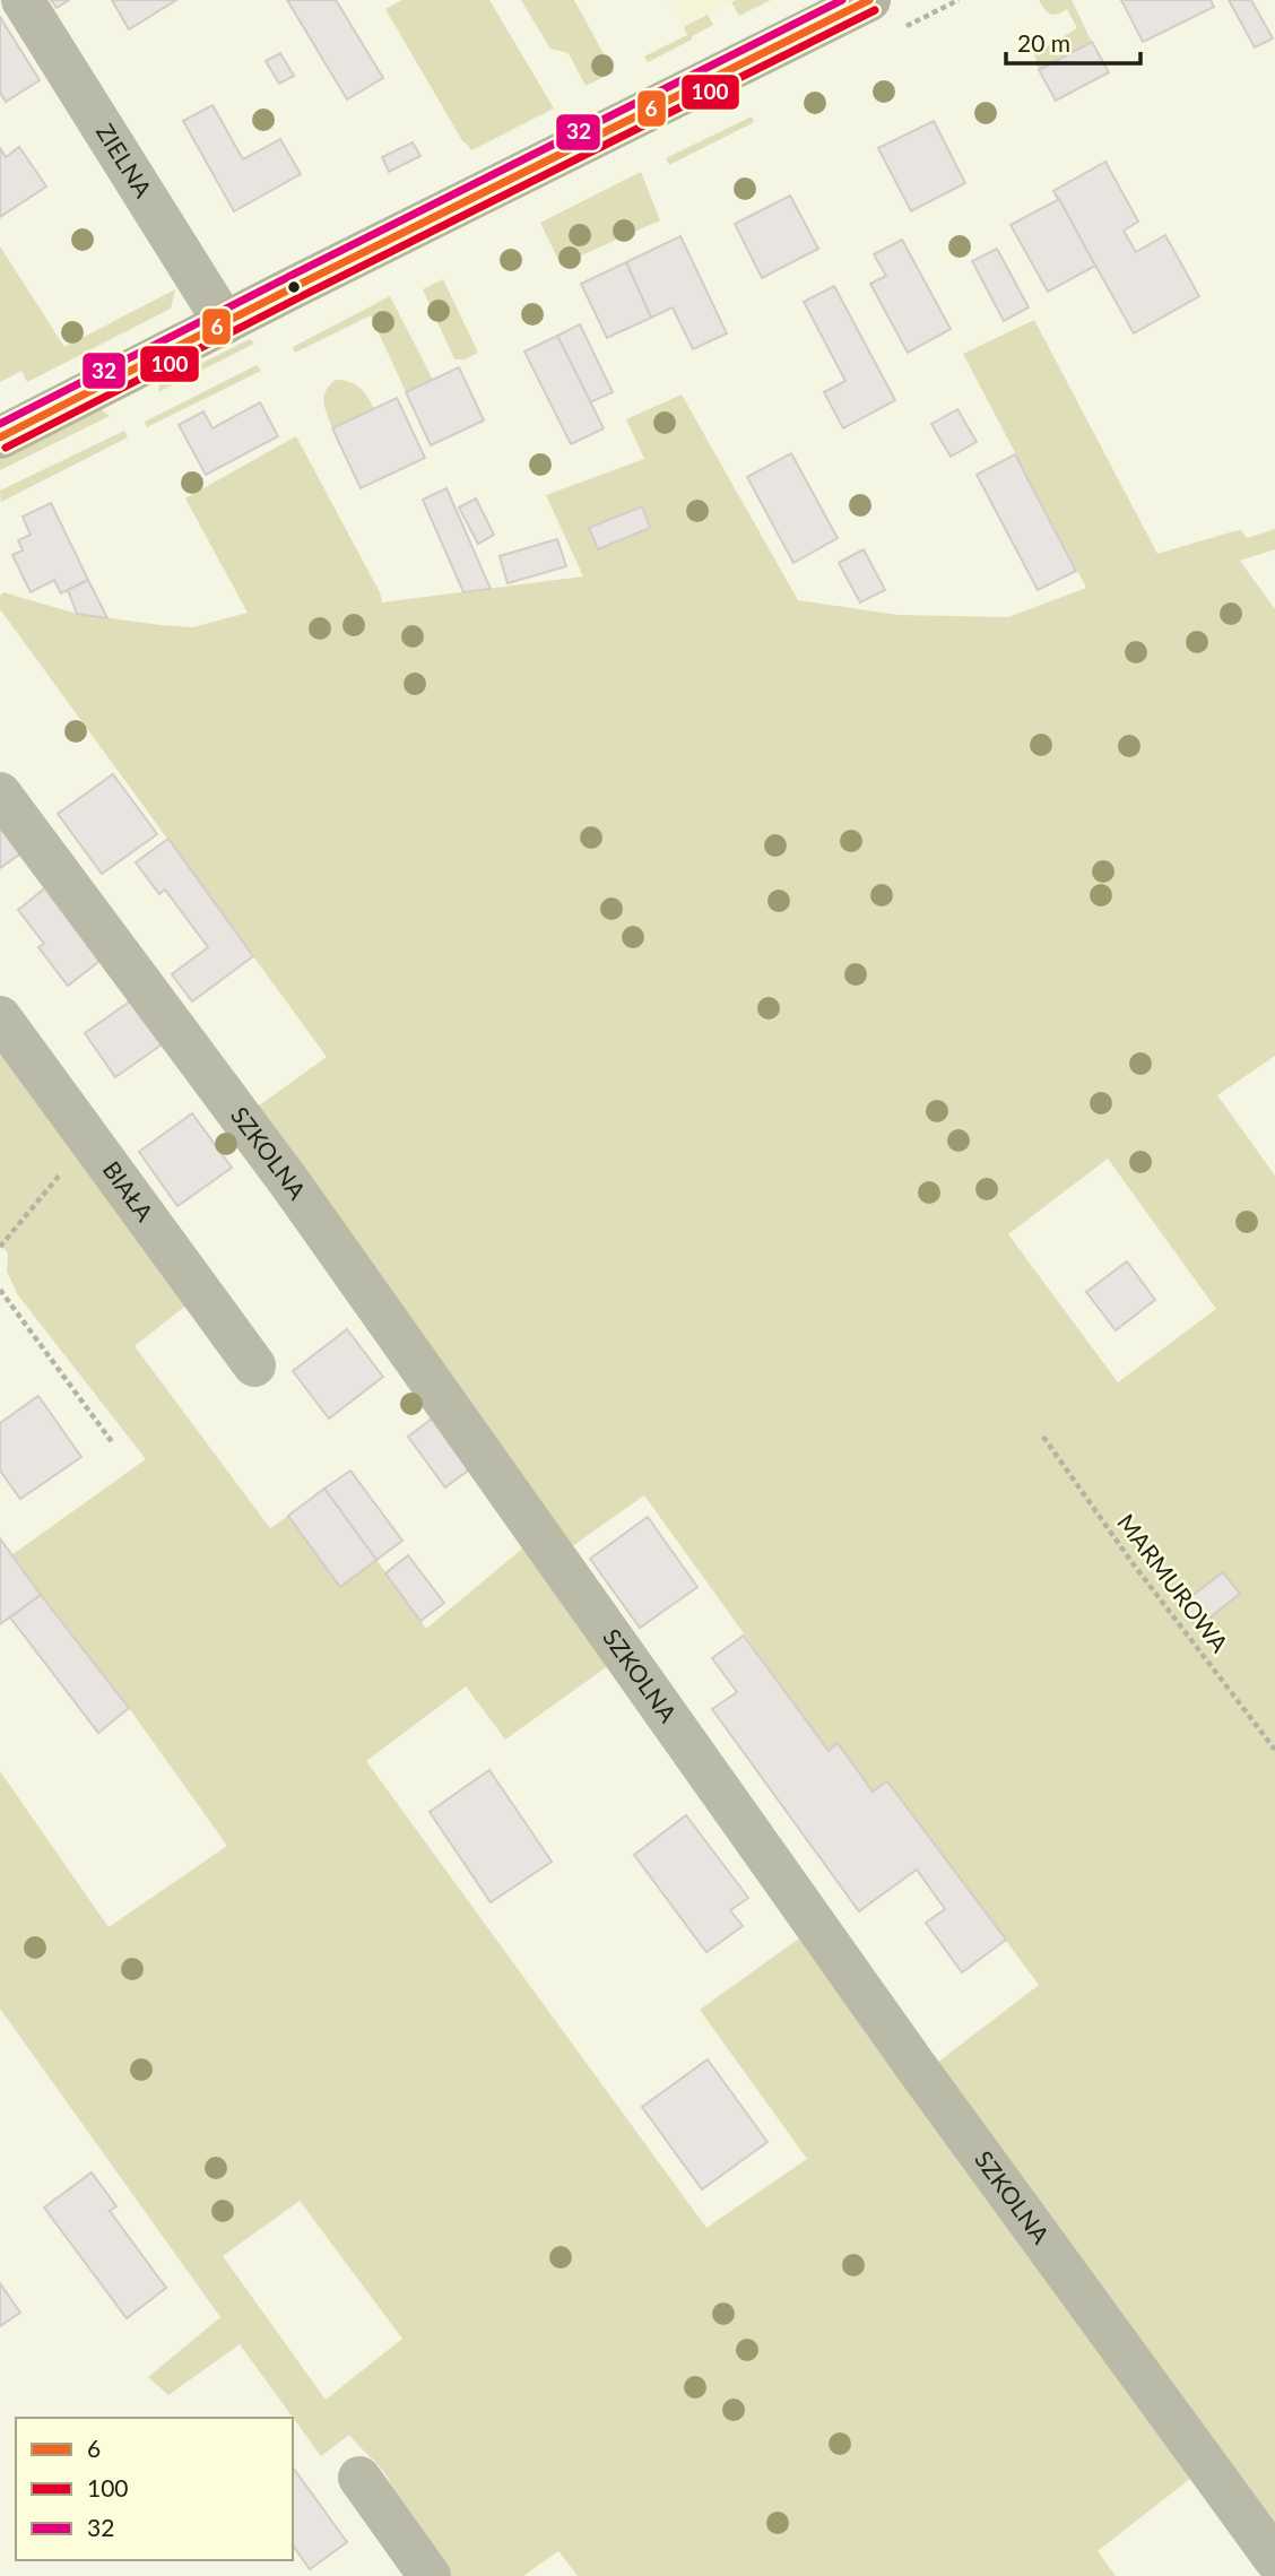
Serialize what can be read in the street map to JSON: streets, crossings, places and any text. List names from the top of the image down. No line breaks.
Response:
{"streets":{"street":["ZIELNA","SZKOLNA","BIAŁA"],"path":["MARMUROWA"]},"lines":["transit line 6","transit line 32","transit line 100"],"legend":["6","100","32"],"scale_bar":"20 m"}
